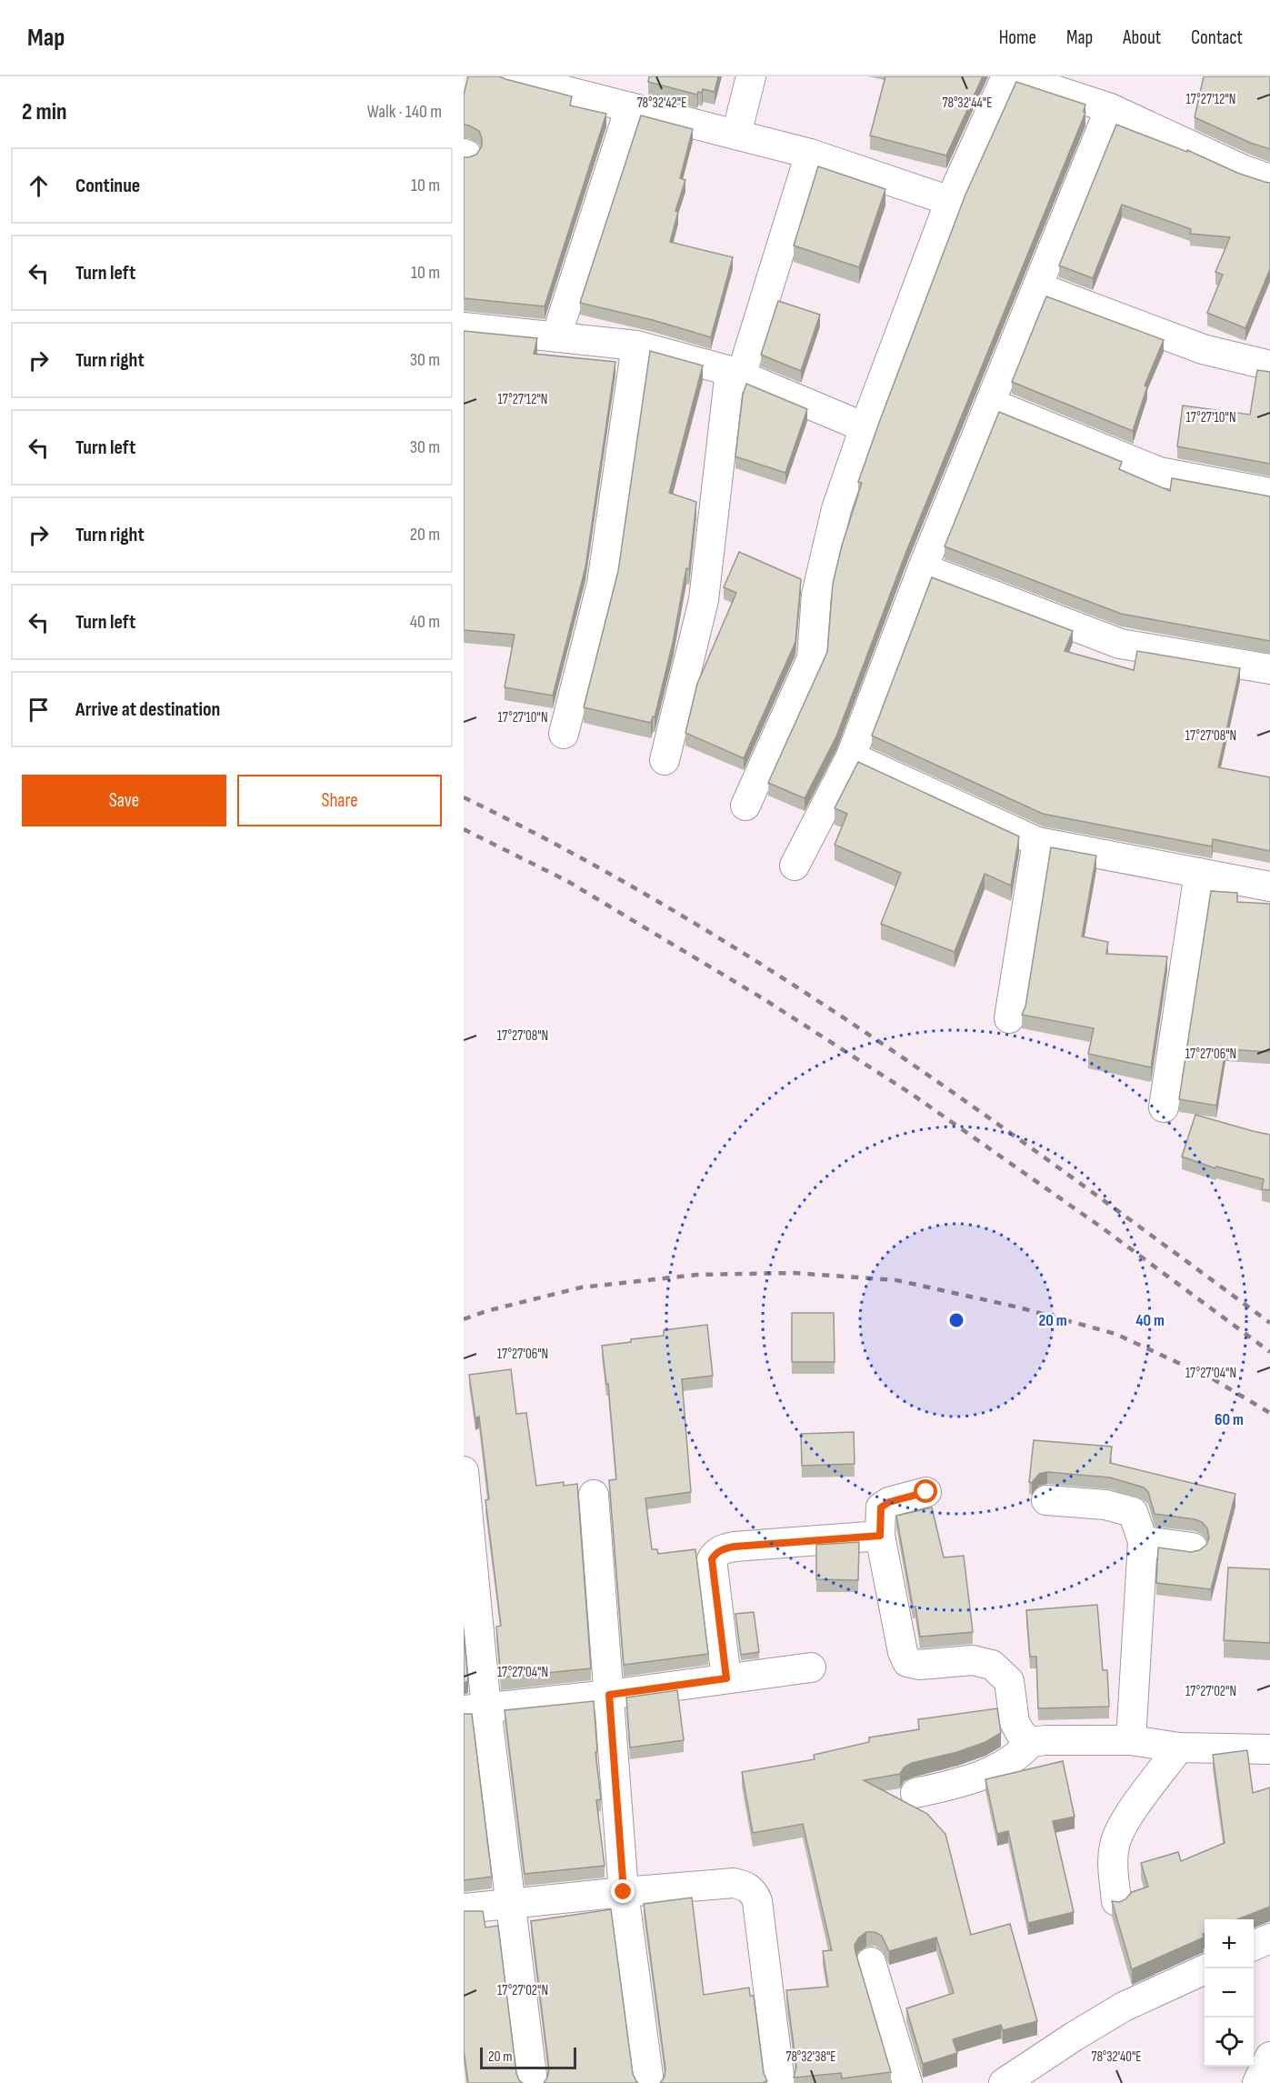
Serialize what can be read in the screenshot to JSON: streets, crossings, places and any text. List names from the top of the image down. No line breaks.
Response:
{"scale_bar":"20 m","page":{"header":"Map","nav":["Home","Map","About","Contact"],"heading":["2 min","Walk · 140 m"],"list":[["Continue","10 m"],["Turn left","10 m"],["Turn right","30 m"],["Turn left","30 m"],["Turn right","20 m"],["Turn left","40 m"],"Arrive at destination"],"buttons":["Save","Share"],"map_buttons":["+","−"],"scale":"20 m"},"coordinates":["17°27'12\"N","78°32'42\"E","78°32'44\"E","17°27'10\"N","17°27'08\"N","17°27'06\"N","17°27'04\"N","17°27'02\"N","78°32'38\"E","78°32'40\"E"],"rings":["20 m","40 m","60 m"]}
